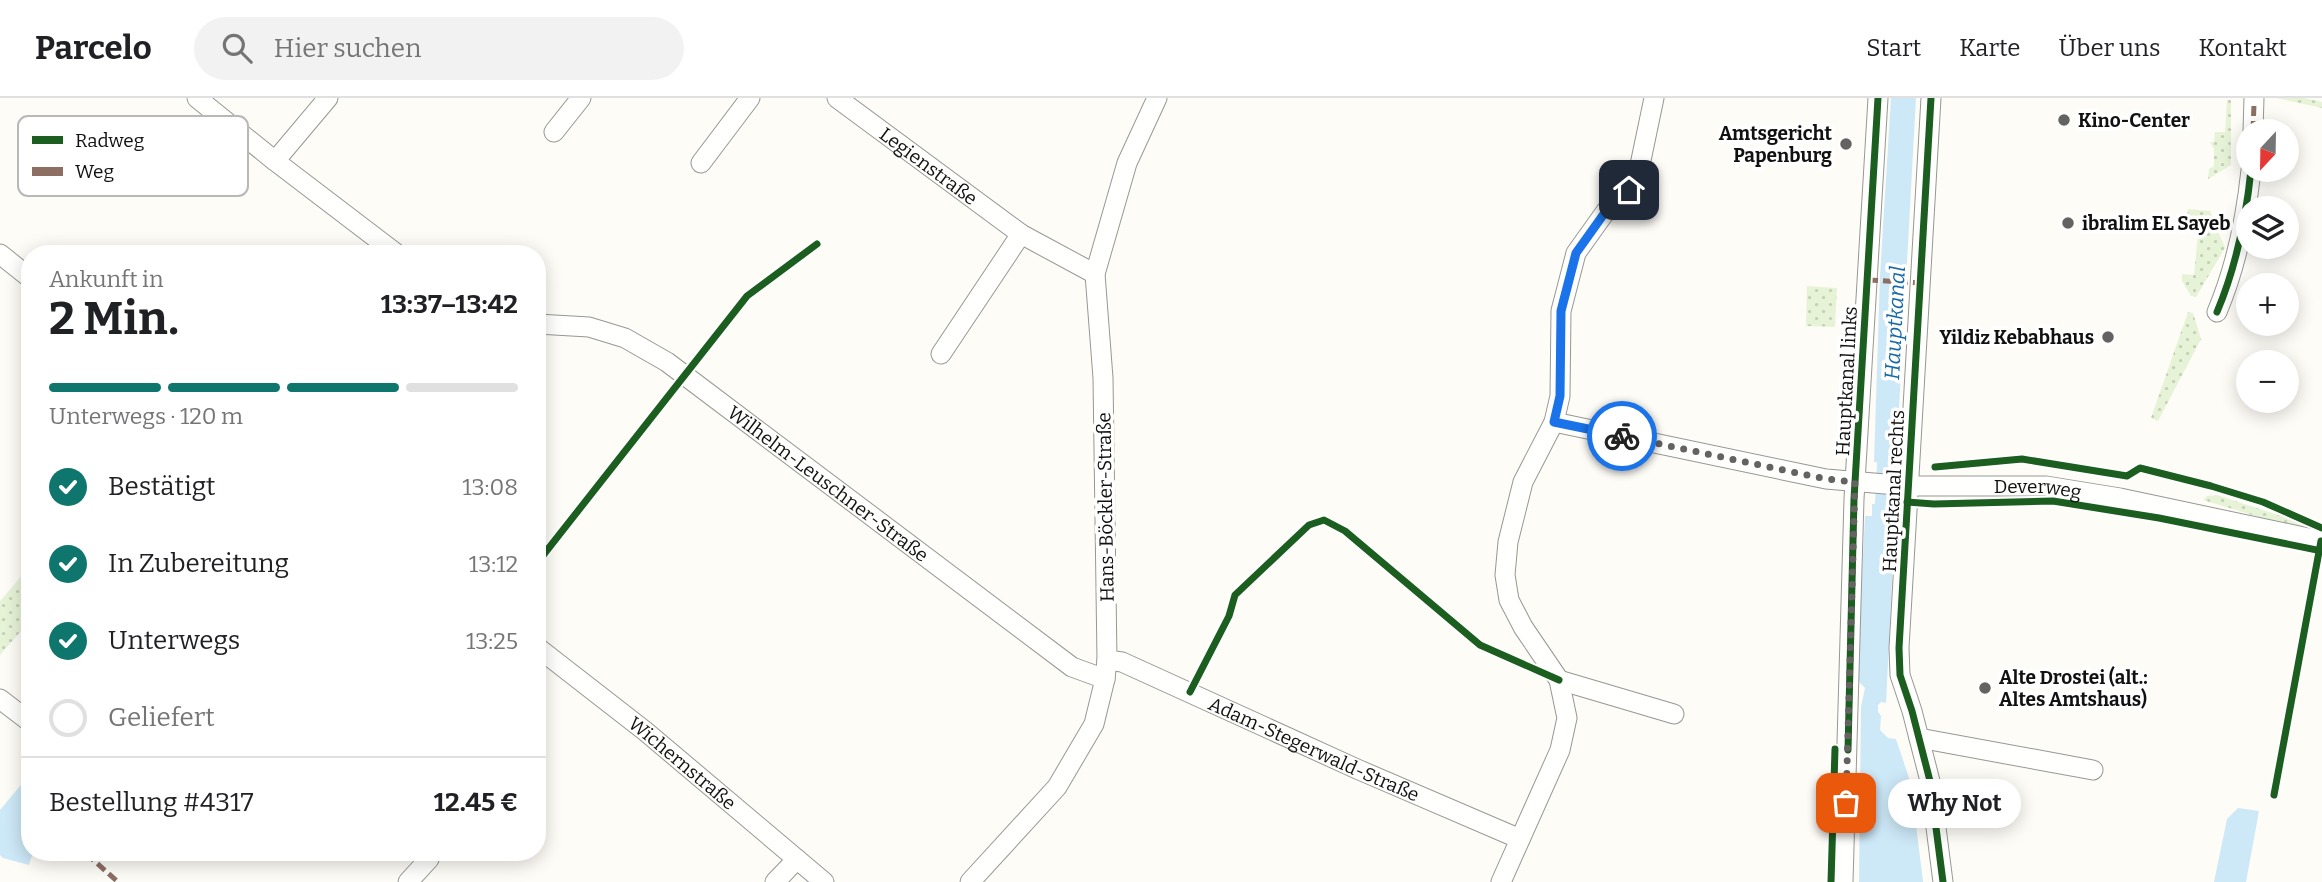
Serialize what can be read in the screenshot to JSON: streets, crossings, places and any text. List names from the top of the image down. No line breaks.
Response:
{"streets":{"street":["Legienstraße","Hauptkanal links","Wilhelm-Leuschner-Straße","Deverweg","Hauptkanal rechts","Hans-Böckler-Straße","Adam-Stegerwald-Straße","Wichernstraße"]},"crossings":[["Legienstraße","Hans-Böckler-Straße"],["Hauptkanal links","Deverweg"],["Wilhelm-Leuschner-Straße","Hans-Böckler-Straße"],["Wilhelm-Leuschner-Straße","Adam-Stegerwald-Straße"],["Deverweg","Hauptkanal rechts"],["Hans-Böckler-Straße","Adam-Stegerwald-Straße"]],"water":["Hauptkanal"],"places":["Kino-Center","Amtsgericht Papenburg","ibralim EL Sayeb","Yildiz Kebabhaus","Alte Drostei (alt.: Altes Amtshaus)","Why Not"],"legend":["Radweg","Weg"],"north":"bottom","page":{"header":"Parcelo","search":"Hier suchen","nav":["Start","Karte","Über uns","Kontakt"],"map_buttons":["+","−"],"heading":["2 Min.","Ankunft in","13:37–13:42"],"panel":["Bestellung #4317","12.45 €"],"bar":"Unterwegs · 120 m","list":[["Bestätigt","13:08"],["In Zubereitung","13:12"],["Unterwegs","13:25"],"Geliefert"],"bubble":"Why Not"}}
